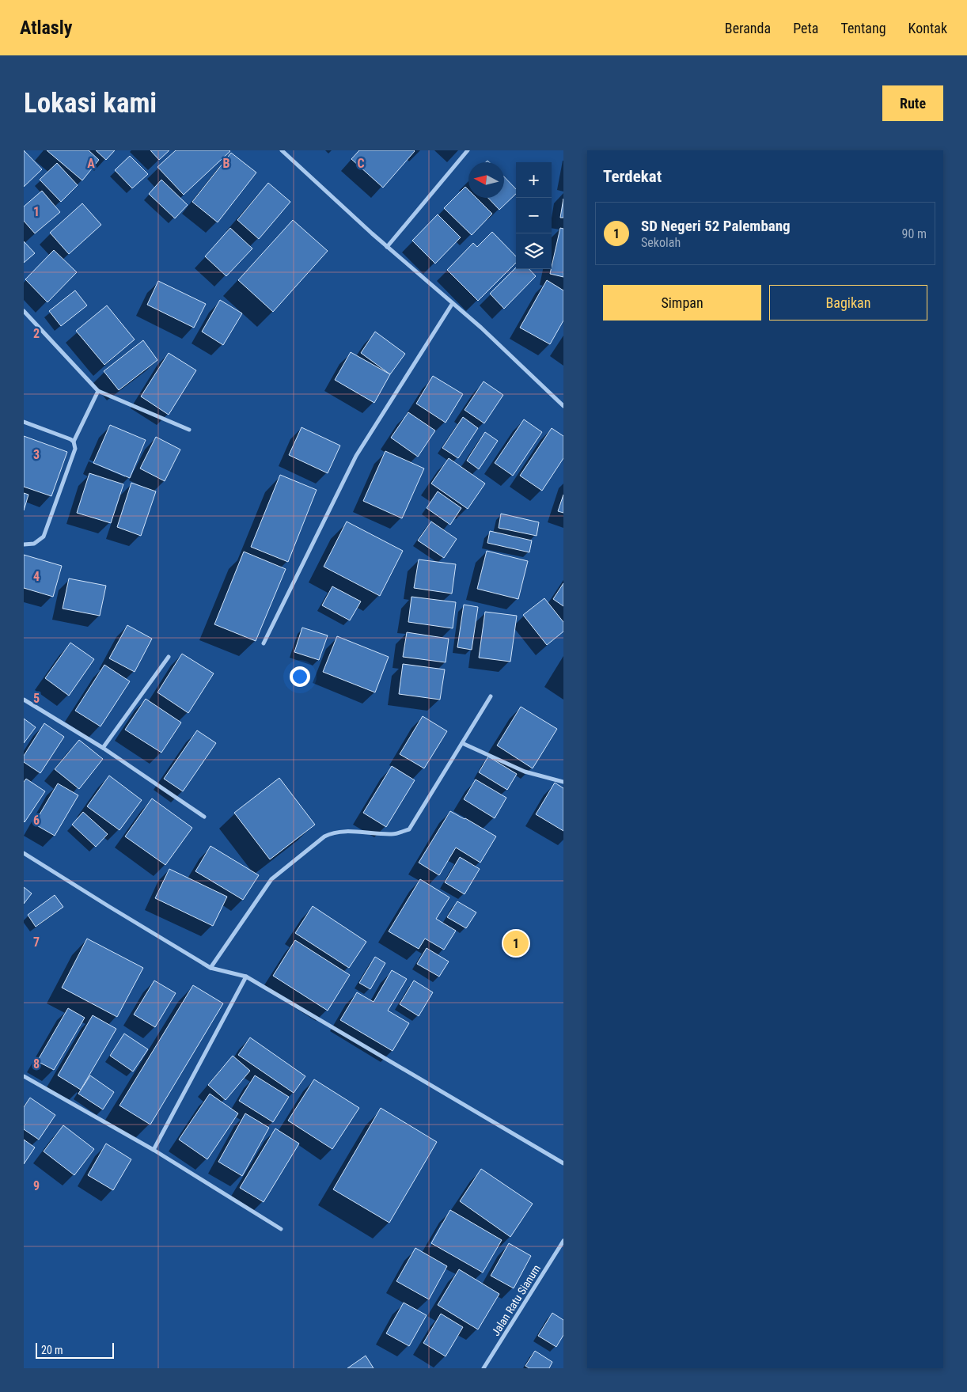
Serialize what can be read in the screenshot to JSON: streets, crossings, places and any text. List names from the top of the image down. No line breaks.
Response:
{"streets":{"street":["Jalan Ratu Sianum"]},"scale_bar":"20 m","north":"left","page":{"header":"Atlasly","nav":["Beranda","Peta","Tentang","Kontak"],"buttons":["Rute",["Simpan","Bagikan"]],"title":"Lokasi kami","heading":"Terdekat","map_buttons":["+","−"],"list":[{"mark":"1","name":"SD Negeri 52 Palembang","note":"Sekolah","value":"90 m"}],"pins":"1","scale":"20 m"},"grid":{"columns":["A","B","C"],"rows":["1","2","3","4","5","6","7","8","9"]}}
